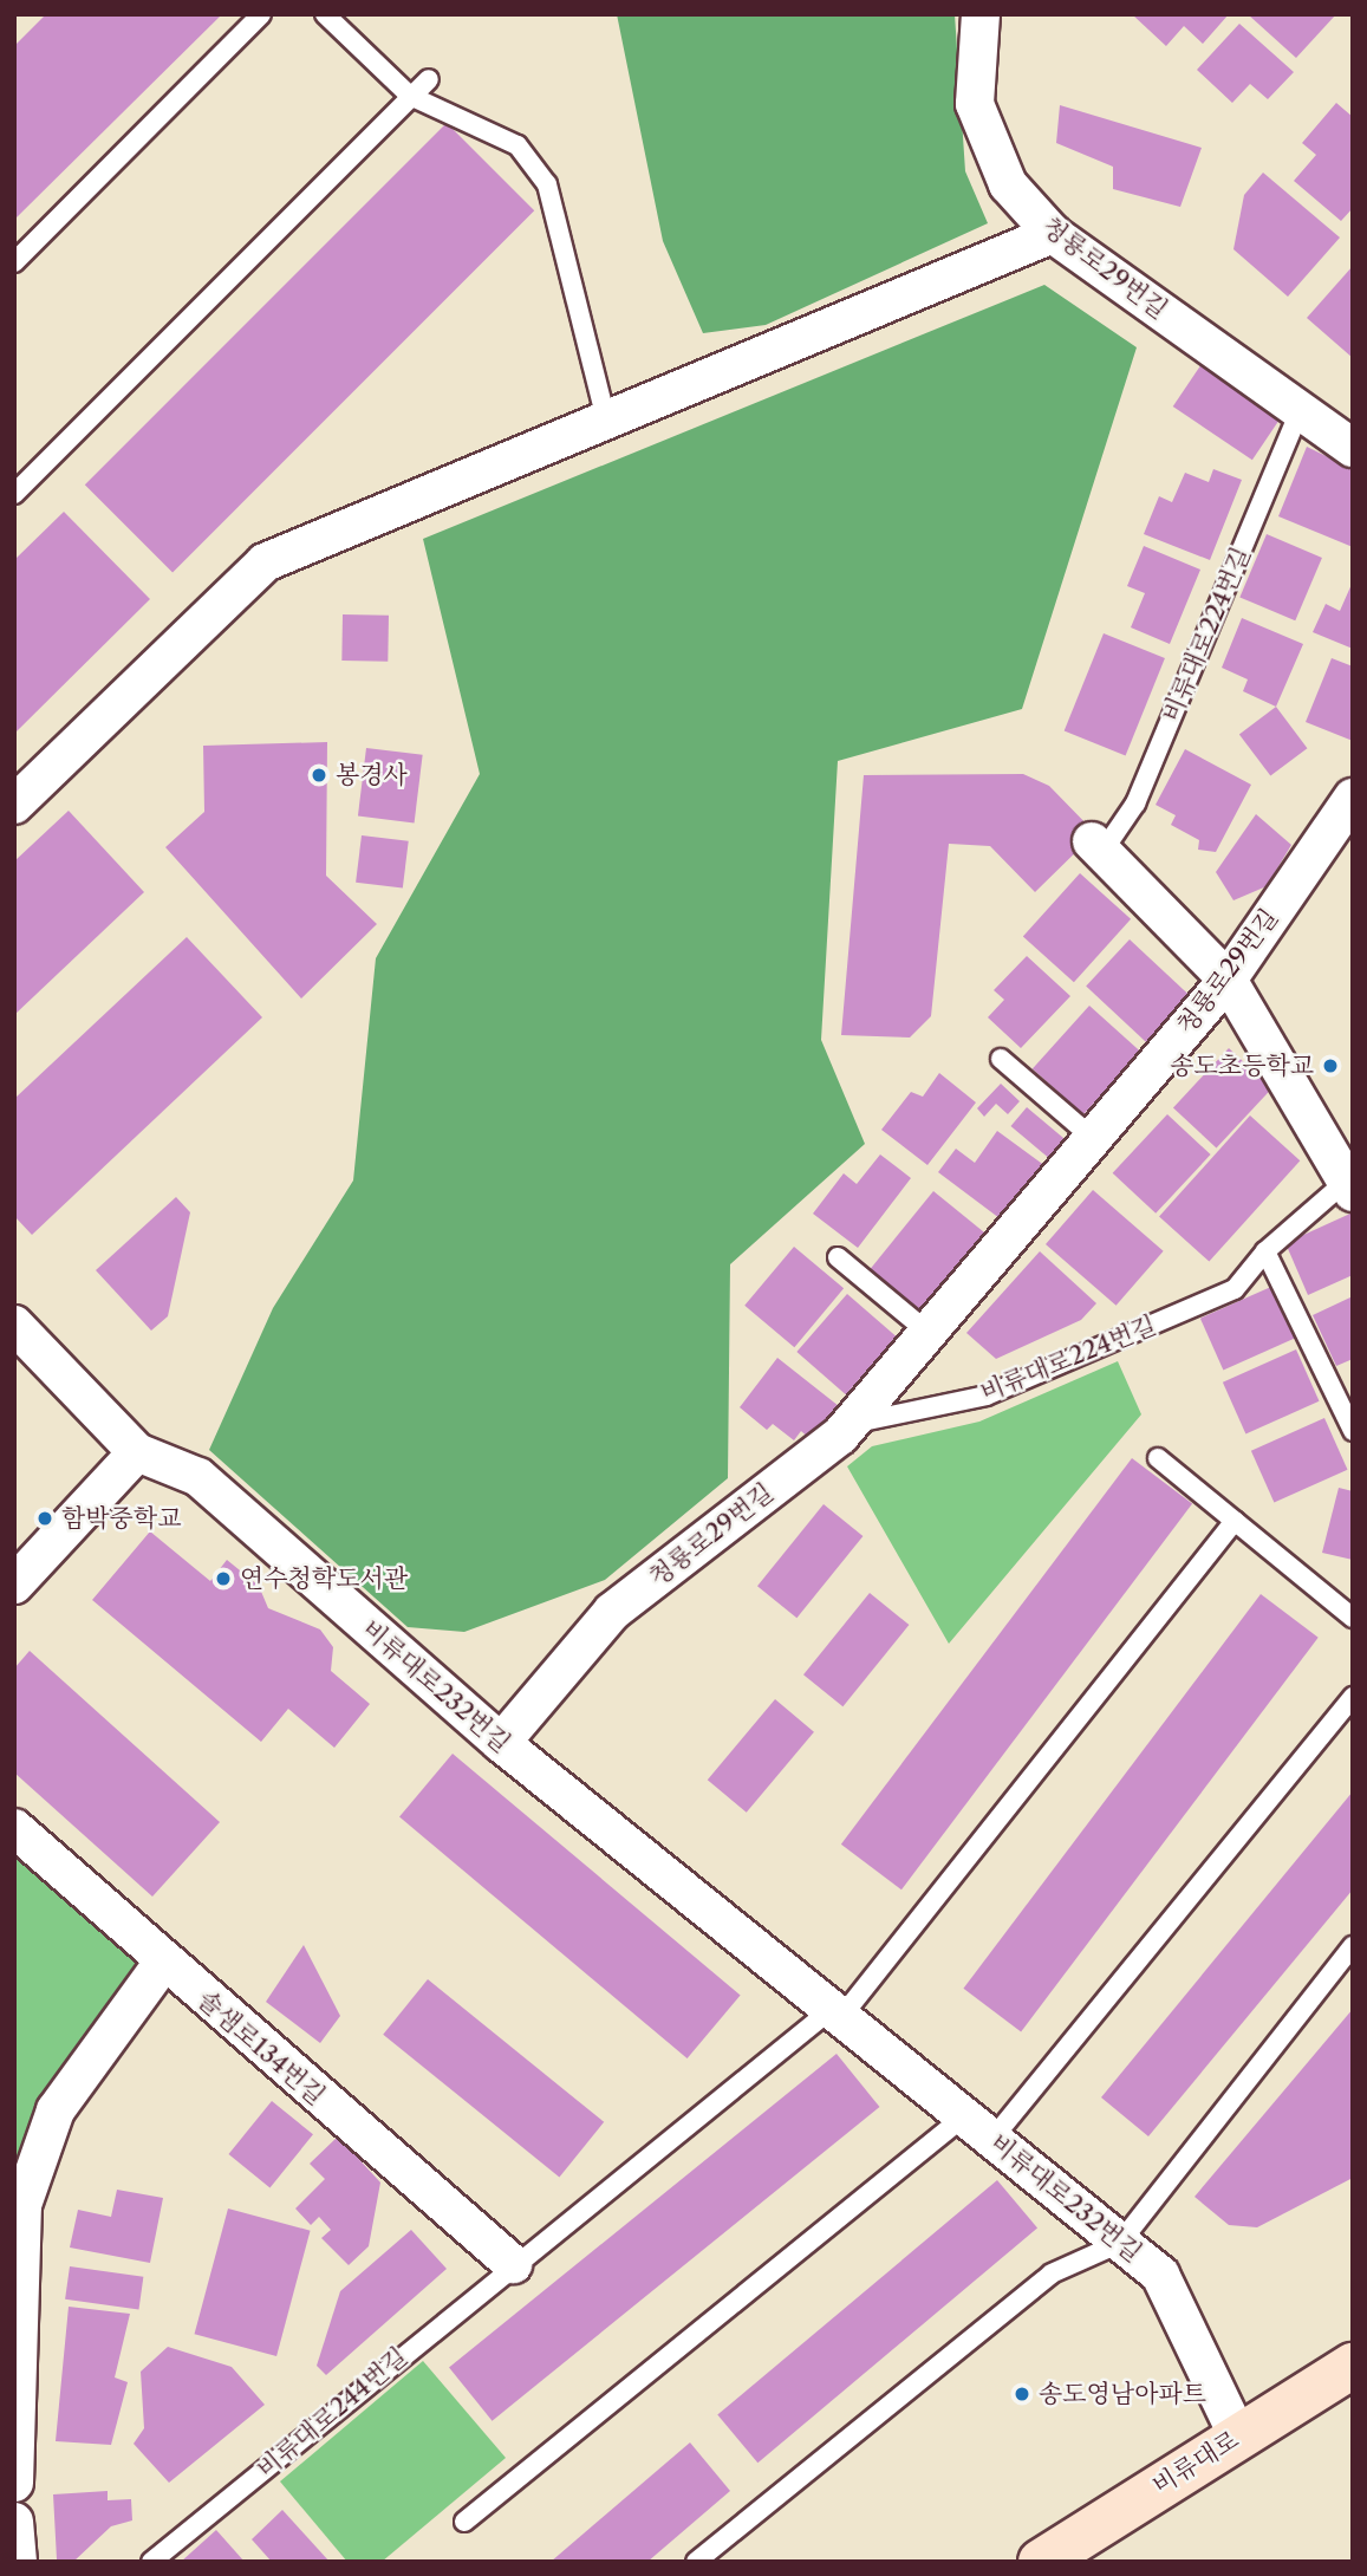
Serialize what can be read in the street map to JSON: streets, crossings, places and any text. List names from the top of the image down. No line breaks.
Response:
{"streets":{"main road":["비류대로"],"street":["청룡로29번길","비류대로224번길","비류대로232번길","솔샘로134번길"],"lane":["비류대로244번길"]},"crossings":[["청룡로29번길","비류대로224번길"],["청룡로29번길","비류대로232번길"],["비류대로232번길","비류대로"],["솔샘로134번길","비류대로244번길"]],"places":["봉경사","송도초등학교","함박중학교","연수청학도서관","송도영남아파트"]}
